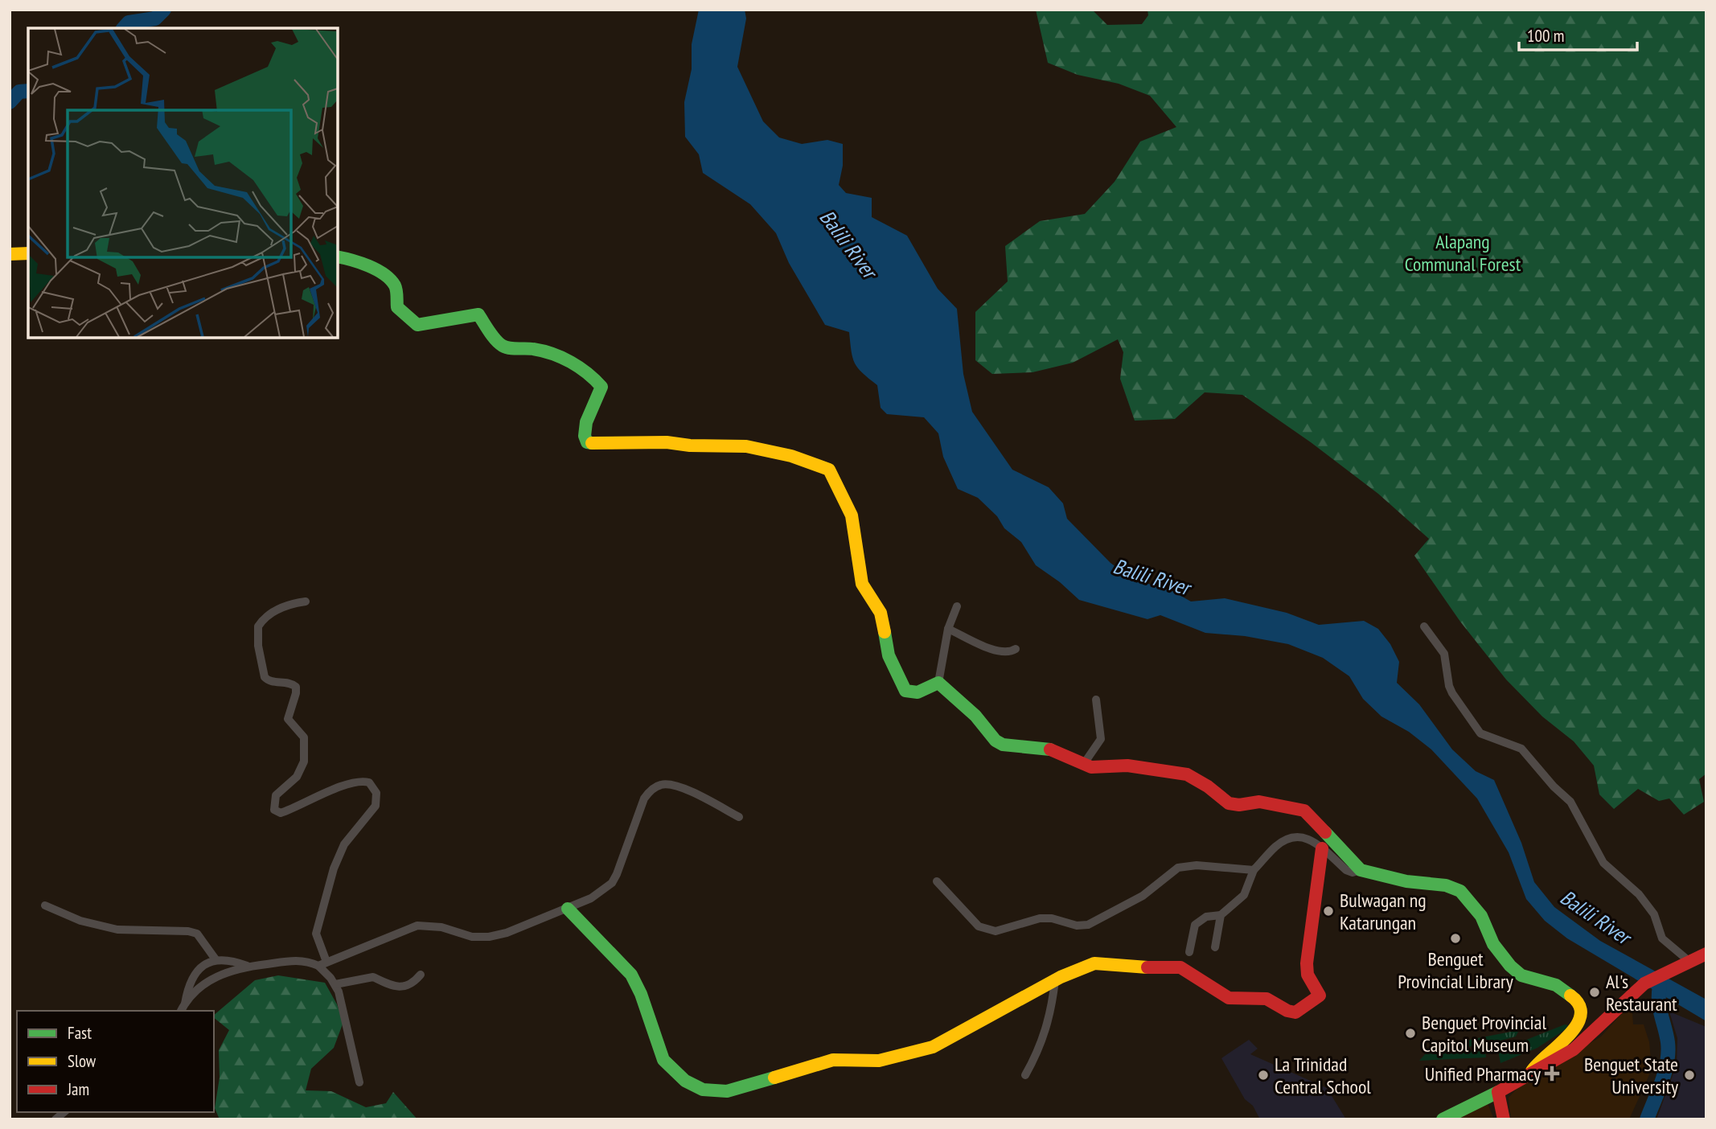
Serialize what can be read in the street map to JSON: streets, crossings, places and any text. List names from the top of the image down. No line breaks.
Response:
{"water":["Balili River"],"parks":["Alapang Communal Forest"],"places":{"other":["Bulwagan ng Katarungan","Benguet Provincial Library","Al's Restaurant","Benguet Provincial Capitol Museum","La Trinidad Central School","Benguet State University"],"health":["Unified Pharmacy"]},"legend":["Fast","Slow","Jam"],"scale_bar":"100 m"}
